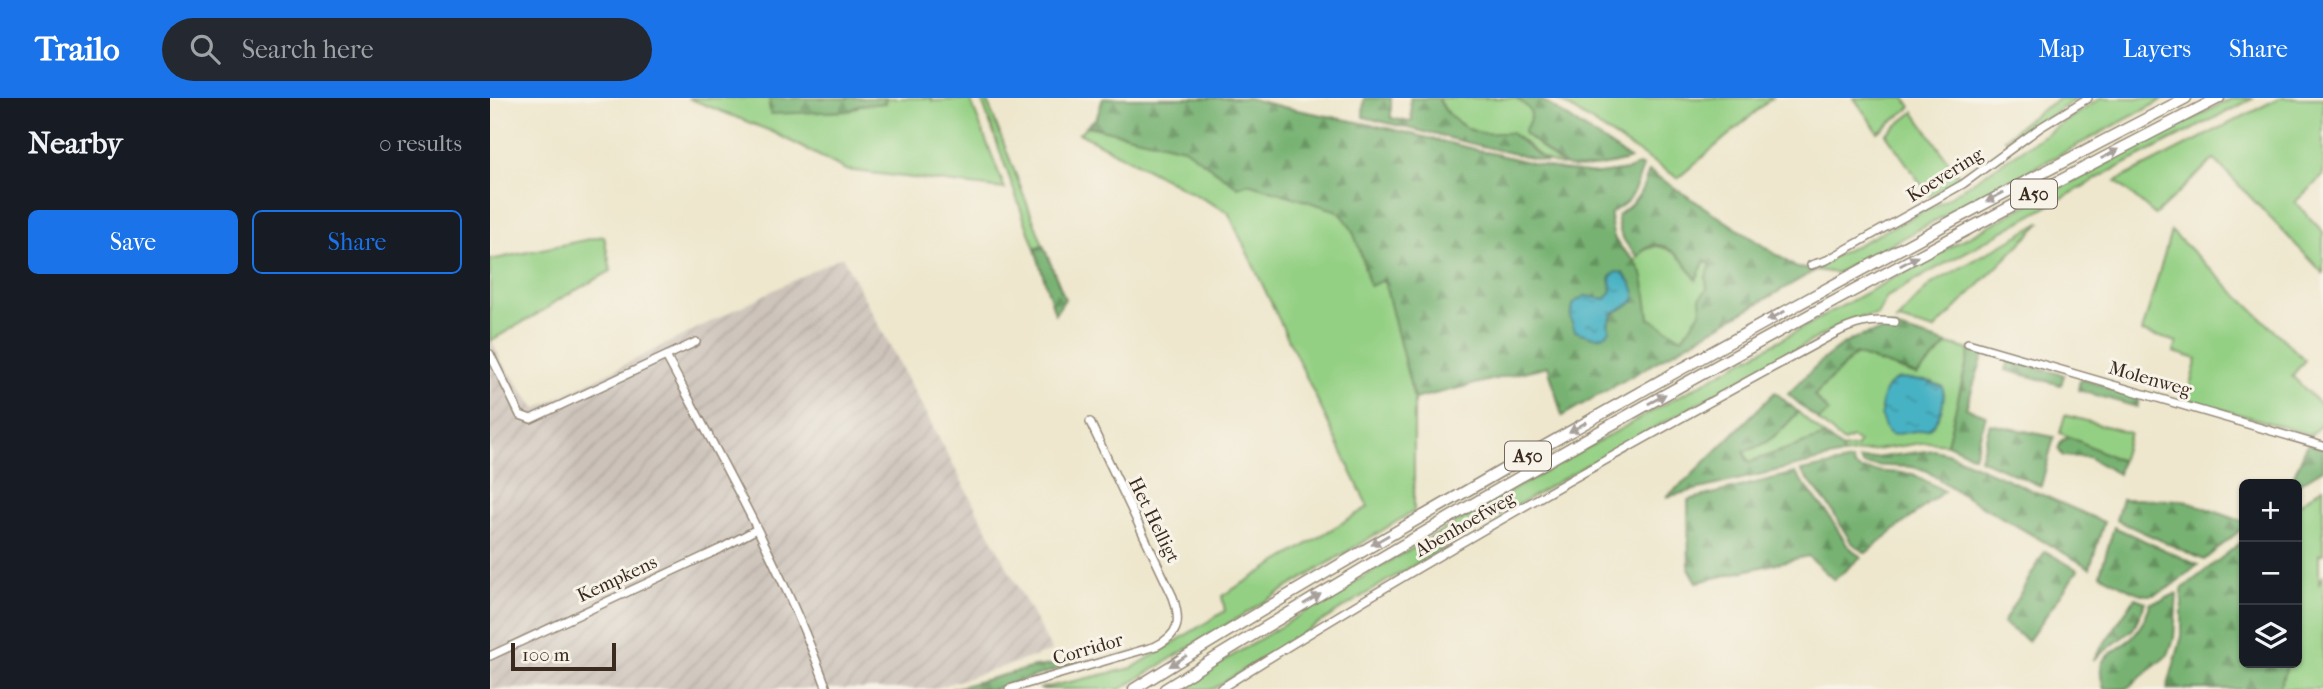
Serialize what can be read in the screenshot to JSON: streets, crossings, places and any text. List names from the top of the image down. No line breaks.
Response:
{"streets":{"highway":["A50"],"street":["Koevering","Molenweg","Het Helligt","Abenhoefweg","Kempkens","Corridor"]},"crossings":[["Het Helligt","Corridor"]],"scale_bar":"100 m","page":{"header":"Trailo","search":"Search here","nav":["Map","Layers","Share"],"heading":["Nearby","0 results"],"buttons":["Save","Share"],"map_buttons":["+","−"],"scale":"100 m"}}
